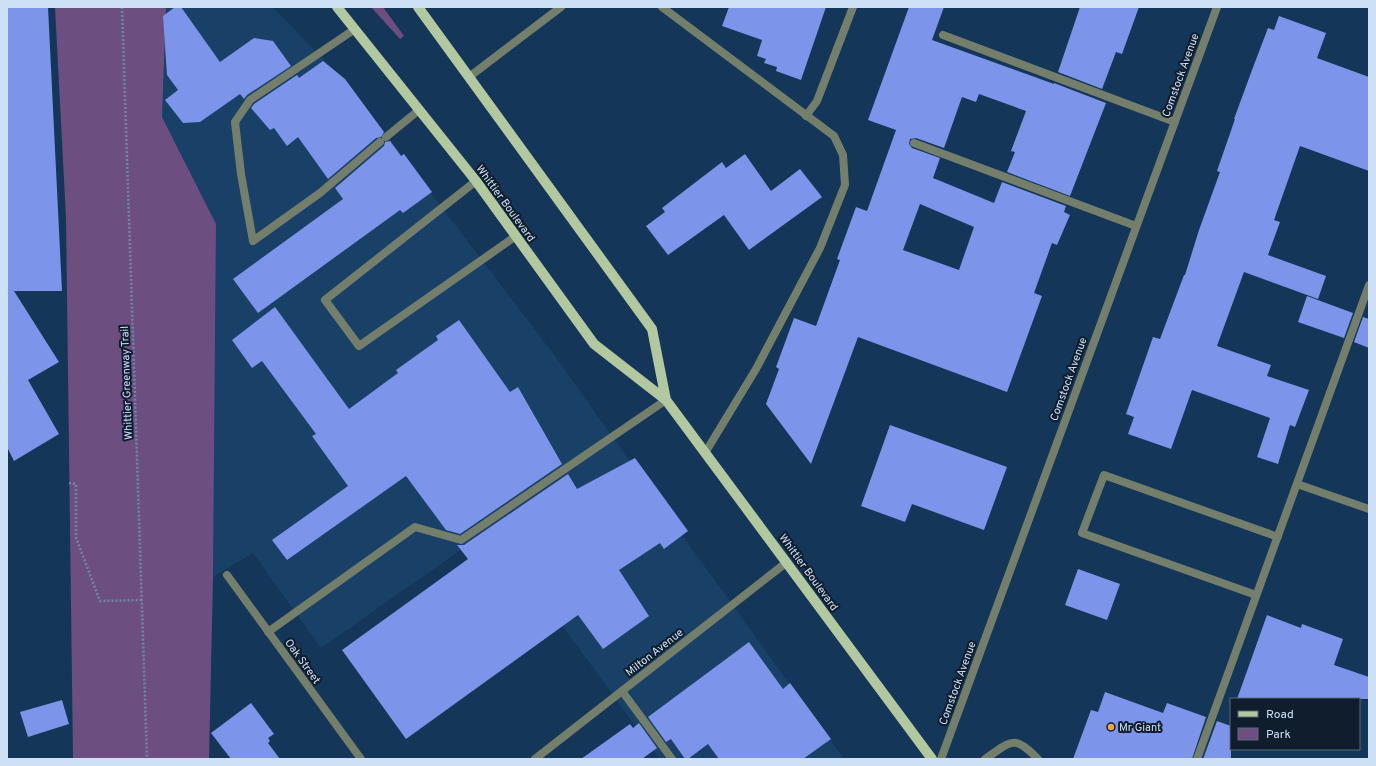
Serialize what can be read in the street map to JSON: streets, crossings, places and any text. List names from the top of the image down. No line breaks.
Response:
{"streets":{"main road":["Whittier Boulevard"],"street":["Comstock Avenue","Milton Avenue","Oak Street"],"path":["Whittier Greenway Trail"]},"crossings":[["Whittier Boulevard","Milton Avenue"]],"places":["Mr Giant"],"legend":["Road","Park"]}
